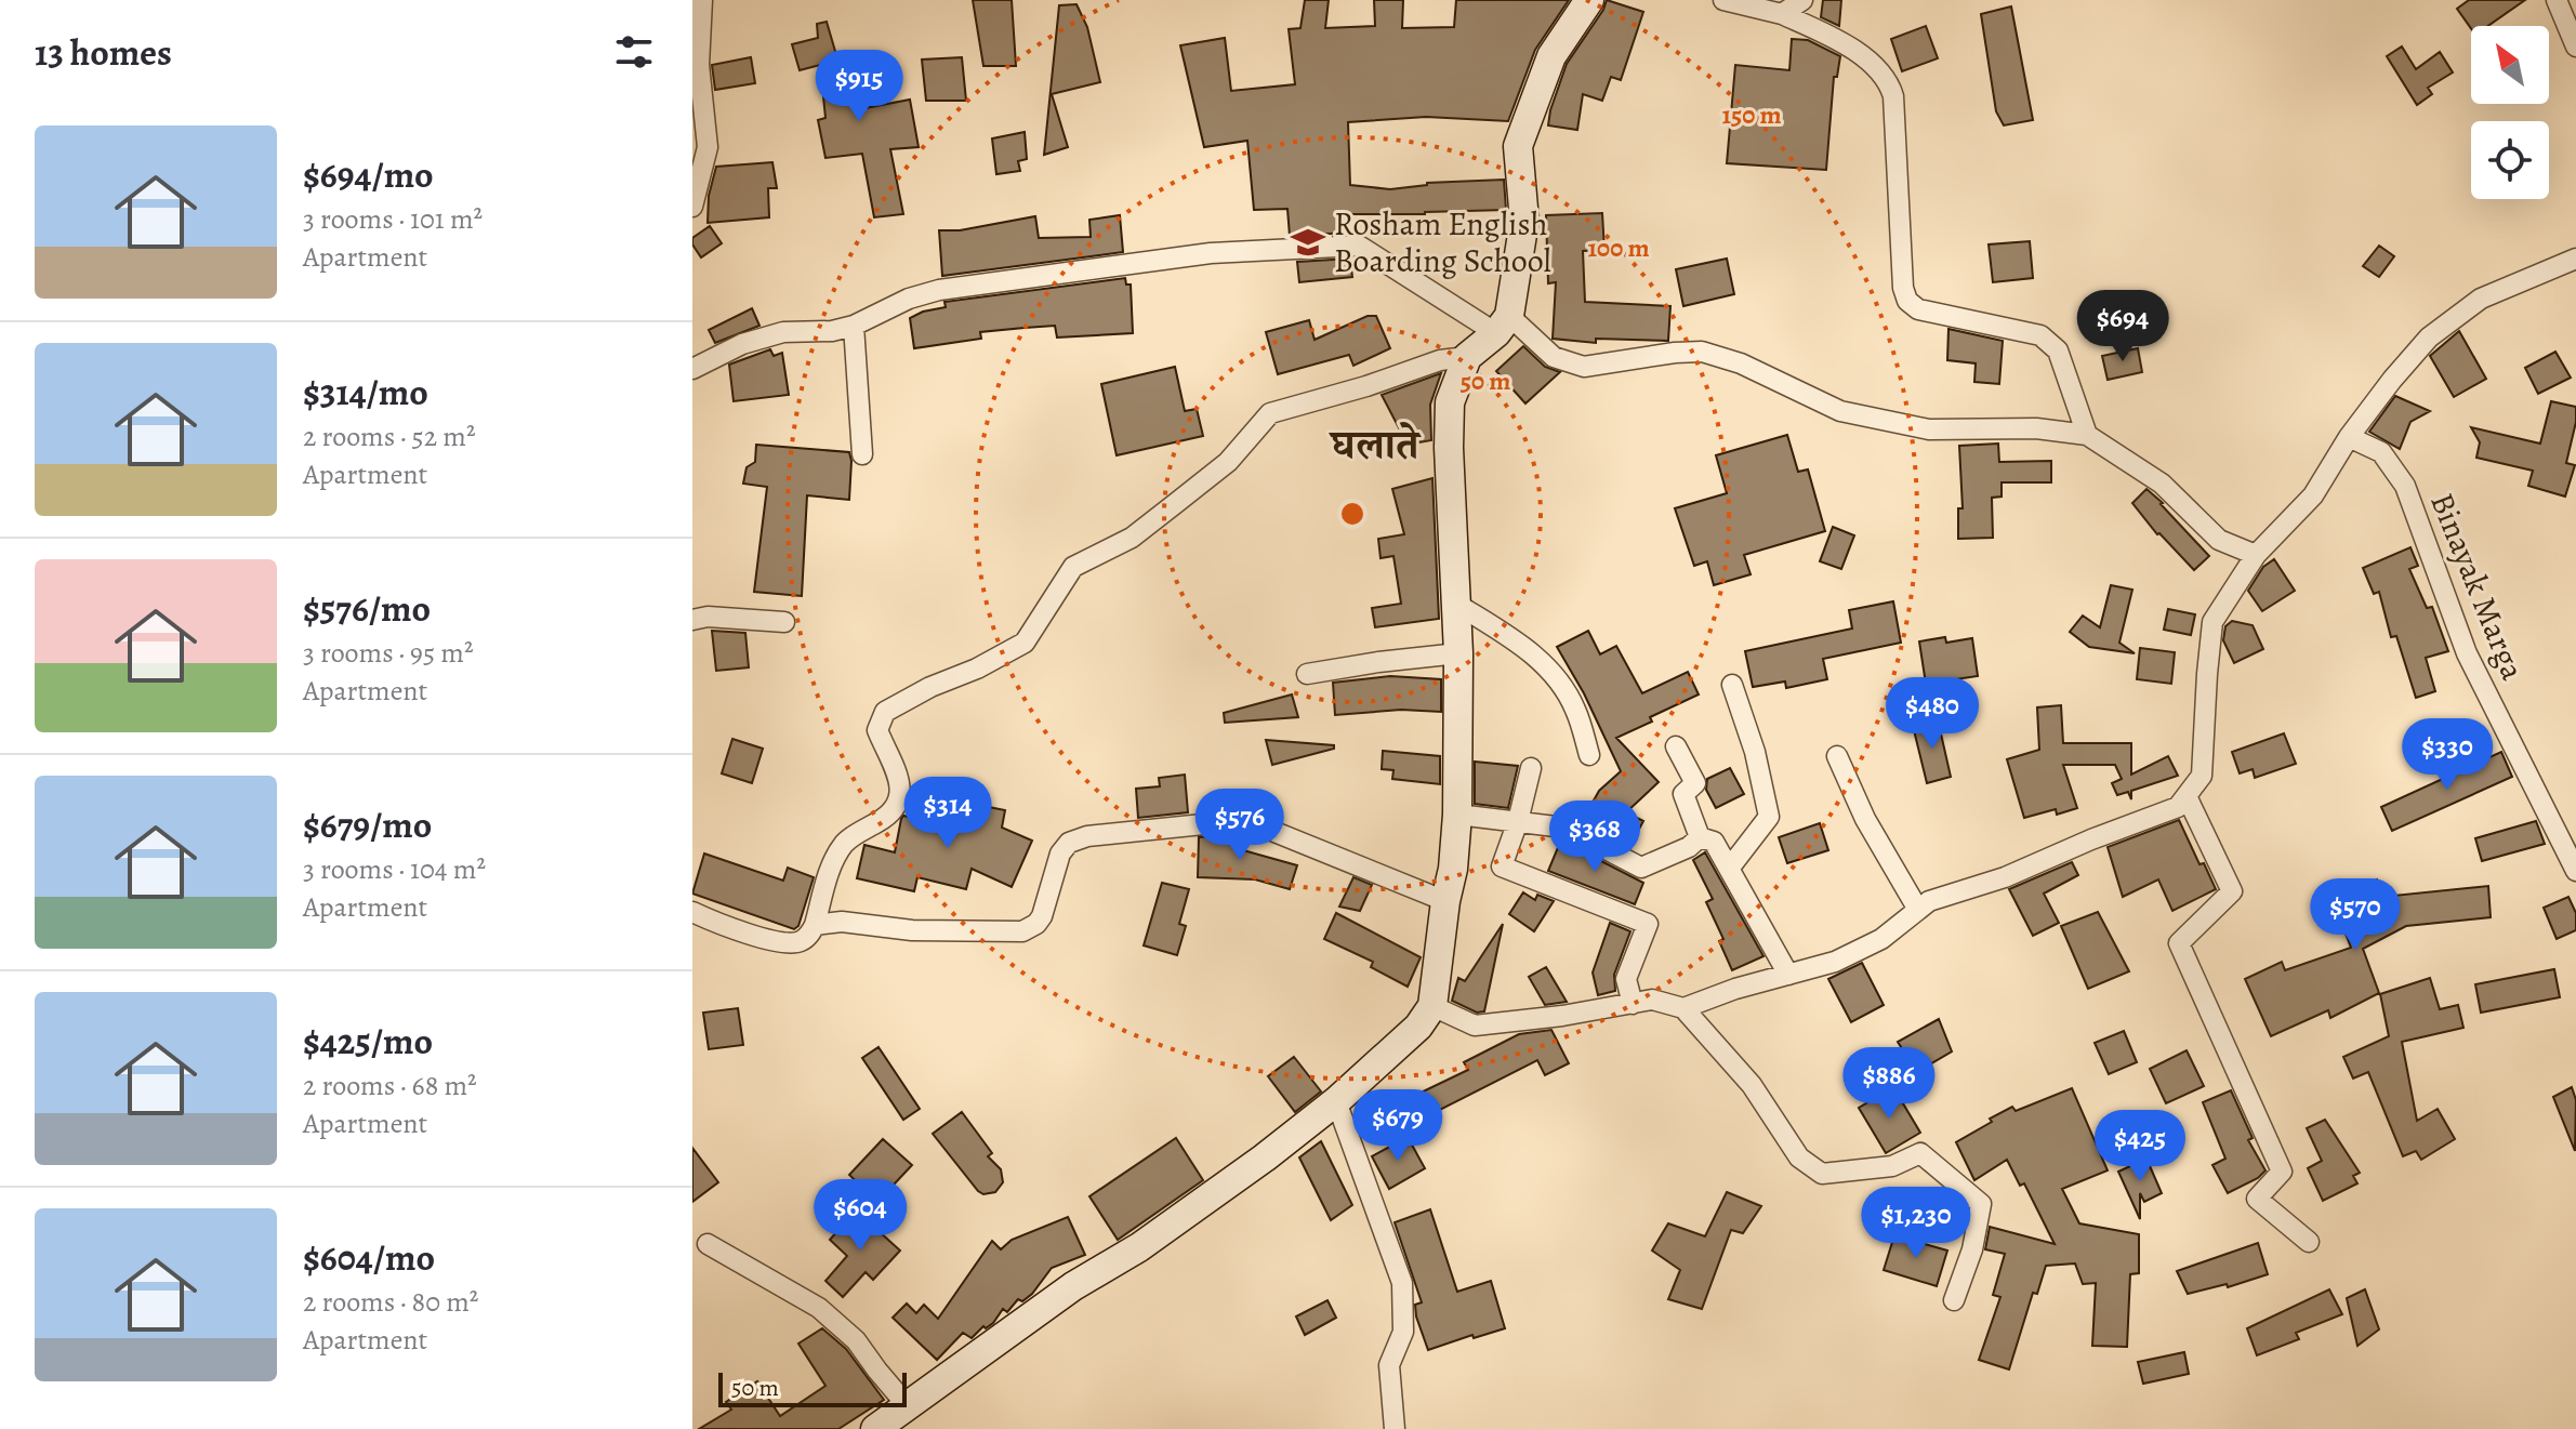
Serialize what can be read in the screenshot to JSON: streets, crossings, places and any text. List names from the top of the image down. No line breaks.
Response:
{"streets":{"street":["Binayak Marga"]},"districts":["घलाते"],"places":{"school or university":["Rosham English Boarding School"]},"scale_bar":"50 m","north":"top left","page":{"heading":"13 homes","price":["$915","$694","$480","$330","$314","$576","$368","$570","$886","$679","$425","$604","$1,230"],"list":[{"name":"$694/mo","note":"3 rooms · 101 m² · Apartment"},{"name":"$314/mo","note":"2 rooms · 52 m² · Apartment"},{"name":"$576/mo","note":"3 rooms · 95 m² · Apartment"},{"name":"$679/mo","note":"3 rooms · 104 m² · Apartment"},{"name":"$425/mo","note":"2 rooms · 68 m² · Apartment"},{"name":"$604/mo","note":"2 rooms · 80 m² · Apartment"}],"scale":"50 m"},"rings":["150 m","100 m","50 m"]}
